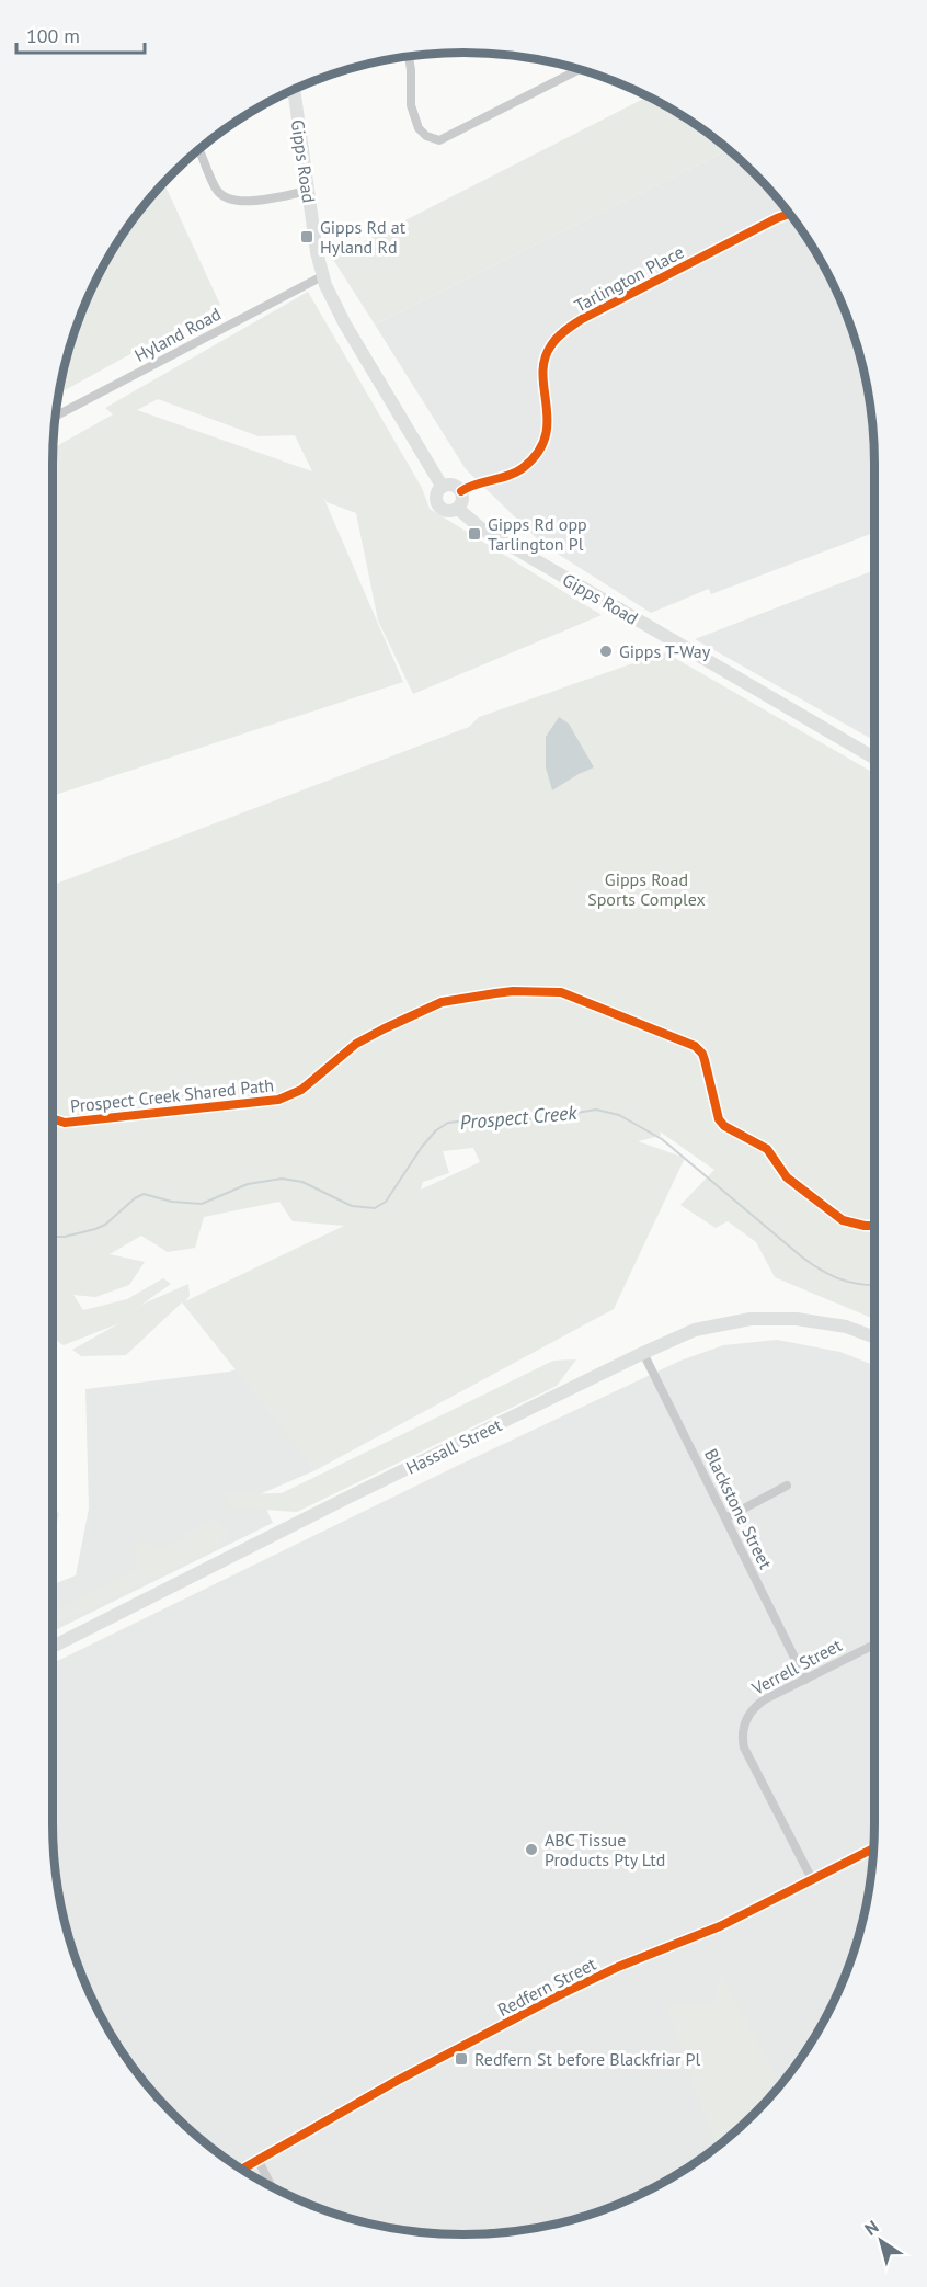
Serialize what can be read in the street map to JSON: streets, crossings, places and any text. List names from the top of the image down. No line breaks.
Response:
{"streets":{"main road":["Gipps Road","Hassall Street"],"street":["Tarlington Place","Hyland Road","Blackstone Street","Verrell Street","Redfern Street"],"cycle path":["Prospect Creek Shared Path"]},"crossings":[["Gipps Road","Tarlington Place"],["Gipps Road","Hyland Road"],["Hassall Street","Blackstone Street"],["Blackstone Street","Verrell Street"],["Verrell Street","Redfern Street"]],"water":["Prospect Creek"],"parks":["Gipps Road Sports Complex"],"places":{"transit":["Gipps Rd at Hyland Rd","Gipps Rd opp Tarlington Pl","Redfern St before Blackfriar Pl"],"other":["Gipps T-Way","ABC Tissue Products Pty Ltd"]},"scale_bar":"100 m","north":"top left"}
